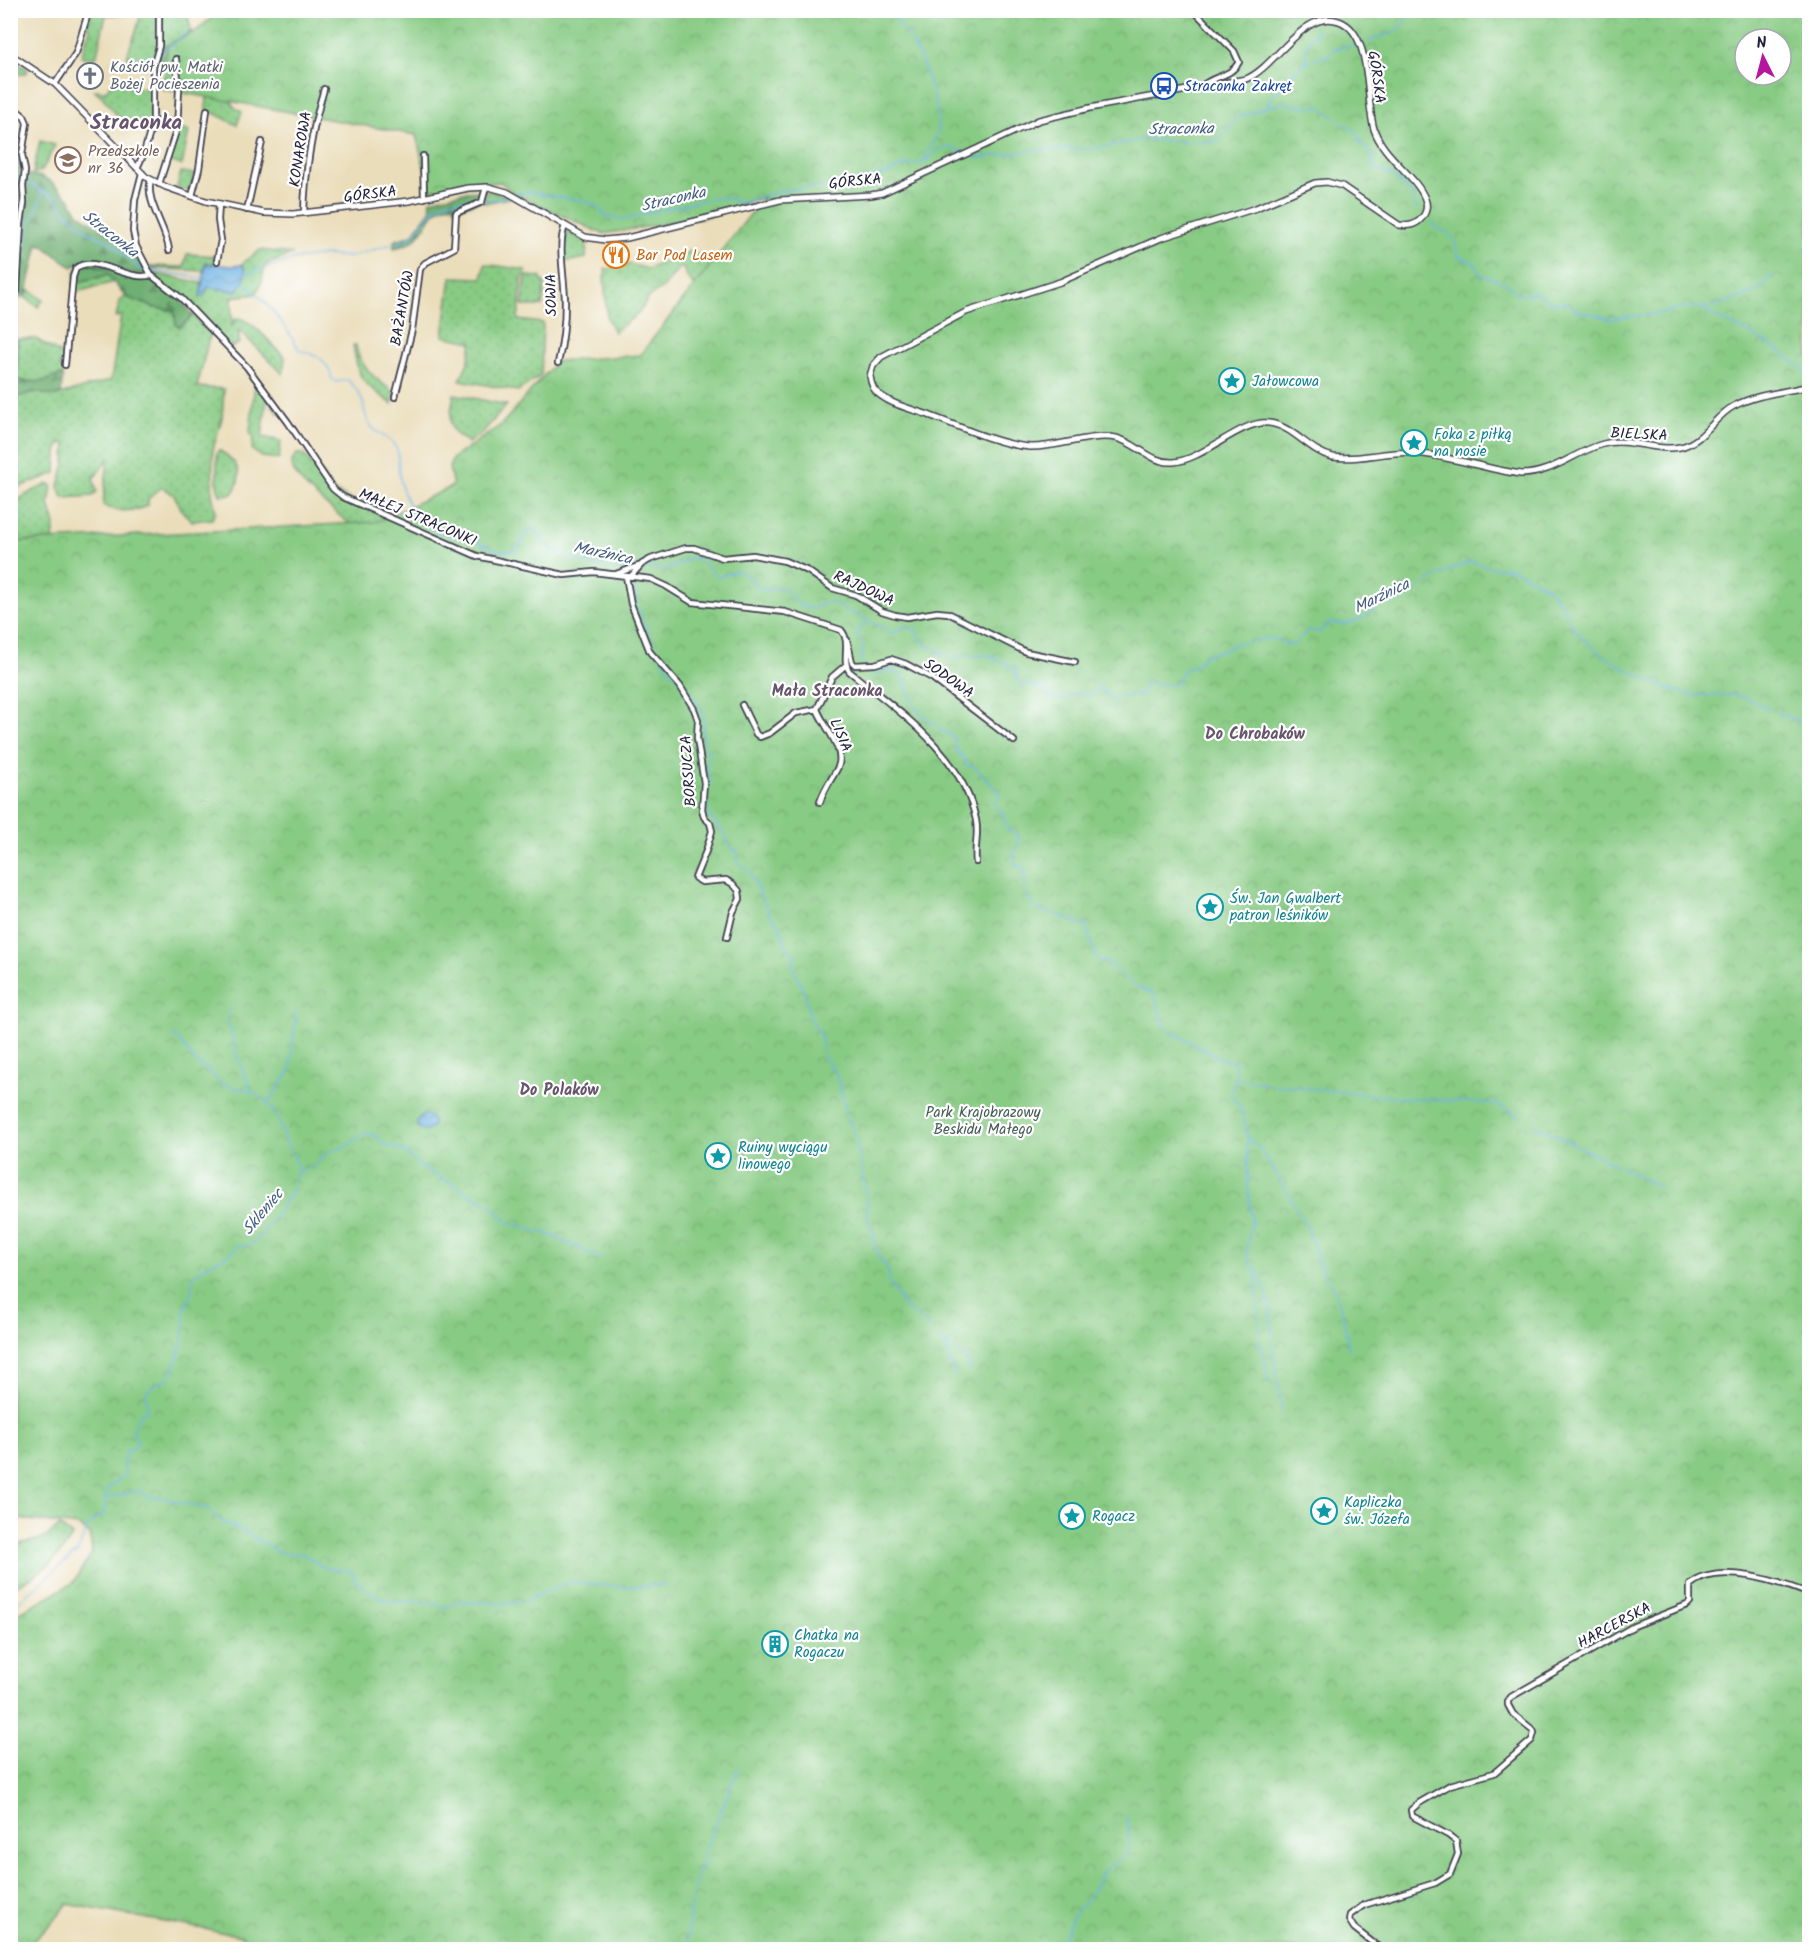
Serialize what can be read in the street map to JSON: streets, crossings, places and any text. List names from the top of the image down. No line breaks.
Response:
{"streets":{"street":["GÓRSKA","KONAROWA","SOWIA","BAŻANTÓW","BIELSKA","MAŁEJ STRACONKI","RAJDOWA","SODOWA","LISIA","BORSUCZA","HARCERSKA"]},"crossings":[["GÓRSKA","KONAROWA"],["GÓRSKA","SOWIA"],["GÓRSKA","BAŻANTÓW"],["GÓRSKA","BIELSKA"],["MAŁEJ STRACONKI","RAJDOWA"],["MAŁEJ STRACONKI","SODOWA"],["MAŁEJ STRACONKI","BORSUCZA"],["RAJDOWA","BORSUCZA"]],"districts":["Straconka","Mała Straconka","Do Chrobaków","Do Polaków"],"water":["Straconka","Marźnica","Skleniec"],"parks":["Park Krajobrazowy Beskidu Małego"],"places":{"church":["Kościół pw. Matki Bożej Pocieszenia"],"bus stop":["Straconka Zakręt"],"school or university":["Przedszkole nr 36"],"restaurant":["Bar Pod Lasem"],"place":["Jałowcowa","Foka z piłką na nosie","Św. Jan Gwalbert patron leśników","Ruiny wyciągu linowego","Kapliczka św. Józefa","Rogacz"],"building":["Chatka na Rogaczu"]},"north":"top"}
